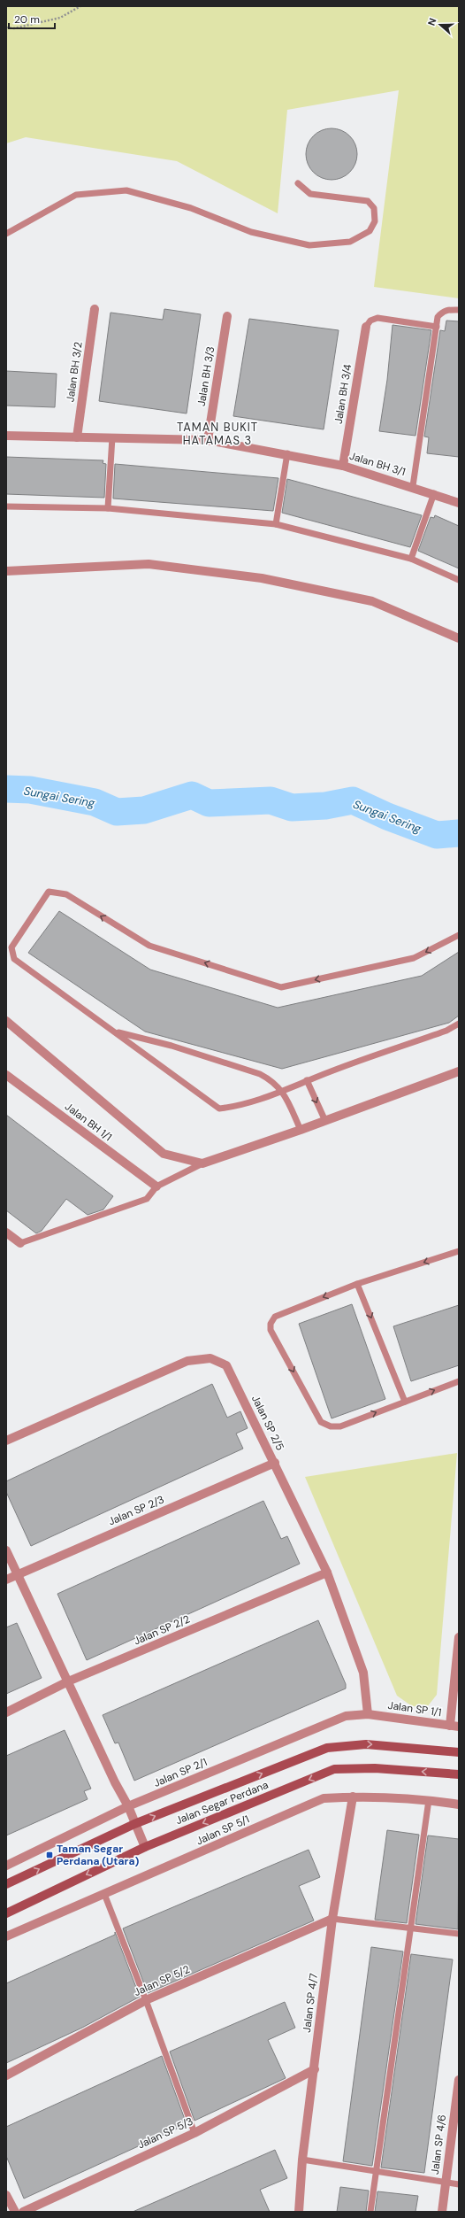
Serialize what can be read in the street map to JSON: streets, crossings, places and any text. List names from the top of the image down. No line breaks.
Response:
{"streets":{"street":["Jalan BH 3/2","Jalan BH 3/3","Jalan BH 3/4","Jalan BH 3/1","Jalan BH 1/1","Jalan SP 2/5","Jalan SP 2/3","Jalan SP 2/2","Jalan SP 1/1","Jalan SP 2/1","Jalan Segar Perdana","Jalan SP 5/1","Jalan SP 5/2","Jalan SP 4/7","Jalan SP 5/3","Jalan SP 4/6"]},"crossings":[["Jalan BH 3/2","Jalan BH 3/1"],["Jalan BH 3/3","Jalan BH 3/1"],["Jalan BH 3/4","Jalan BH 3/1"],["Jalan SP 2/5","Jalan SP 2/3"],["Jalan SP 2/5","Jalan SP 2/2"],["Jalan SP 2/5","Jalan SP 1/1"],["Jalan SP 2/5","Jalan SP 2/1"],["Jalan SP 1/1","Jalan SP 2/1"],["Jalan SP 5/1","Jalan SP 4/7"],["Jalan SP 5/2","Jalan SP 4/7"],["Jalan SP 4/7","Jalan SP 5/3"]],"districts":["TAMAN BUKIT HATAMAS 3"],"water":["Sungai Sering"],"places":{"transit":["Taman Segar Perdana (Utara)"]},"scale_bar":"20 m","north":"left"}
